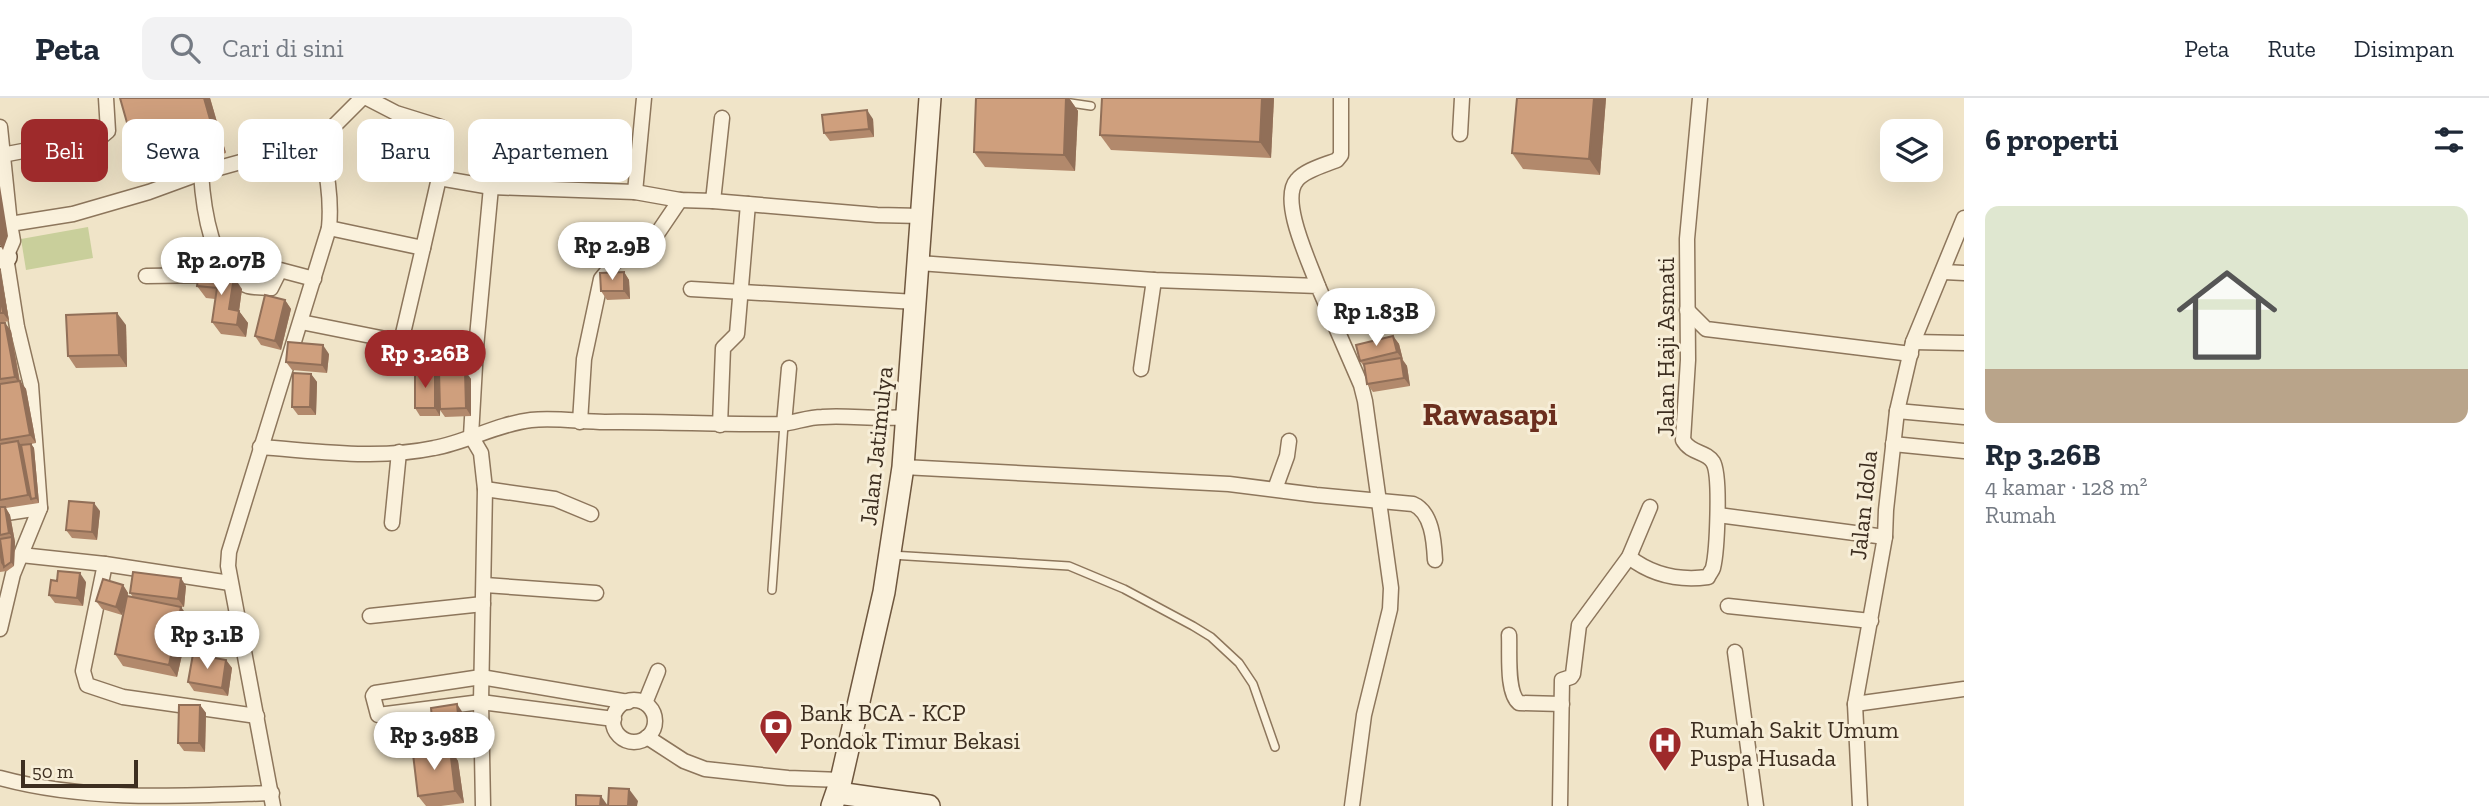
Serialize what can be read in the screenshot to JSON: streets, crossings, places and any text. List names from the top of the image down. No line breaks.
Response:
{"streets":{"main road":["Jalan Jatimulya"],"street":["Jalan Haji Asmati","Jalan Idola"]},"districts":["Rawasapi"],"places":{"bank":["Bank BCA - KCP Pondok Timur Bekasi"],"hospital":["Rumah Sakit Umum Puspa Husada"]},"scale_bar":"50 m","page":{"header":"Peta","search":"Cari di sini","nav":["Peta","Rute","Disimpan"],"heading":"6 properti","chip":["Beli","Sewa","Filter","Baru","Apartemen"],"list":[{"name":"Rp 3.26B","note":"4 kamar · 128 m² · Rumah"}],"price":["Rp 2.9B","Rp 2.07B","Rp 1.83B","Rp 3.26B","Rp 3.1B","Rp 3.98B"],"scale":"50 m"}}
